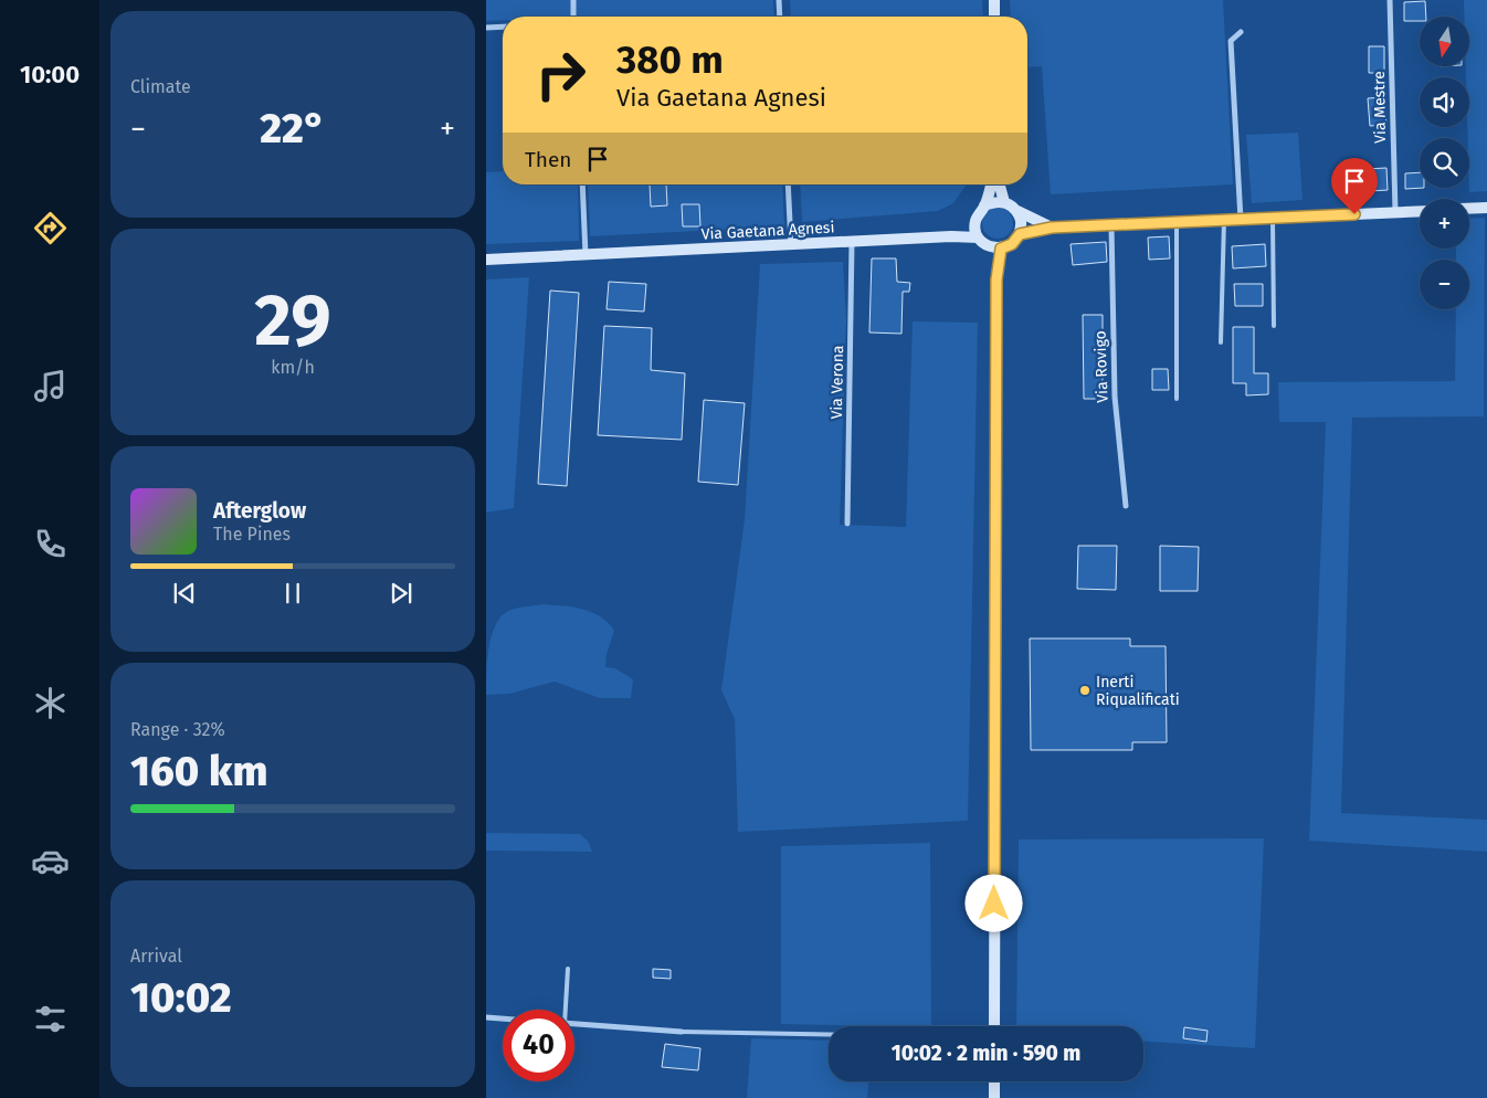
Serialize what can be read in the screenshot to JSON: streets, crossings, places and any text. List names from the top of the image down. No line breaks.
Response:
{"streets":{"street":["Via Mestre","Via Gaetana Agnesi","Via Rovigo","Via Verona"]},"crossings":[["Via Gaetana Agnesi","Via Verona"]],"places":["Inerti Riqualificati"],"north":"bottom","page":{"tabs":"10:00","tile":["Climate",["29","km/h"],["Range · 32%","160 km"],["Arrival","10:02"]],"map_buttons":["+","−"],"turn":["380 m","Via Gaetana Agnesi"],"heat":["−","22°","+"],"then":"Then","song":["Afterglow","The Pines"],"limit":"40","trip":"10:02 · 2 min · 590 m"}}
